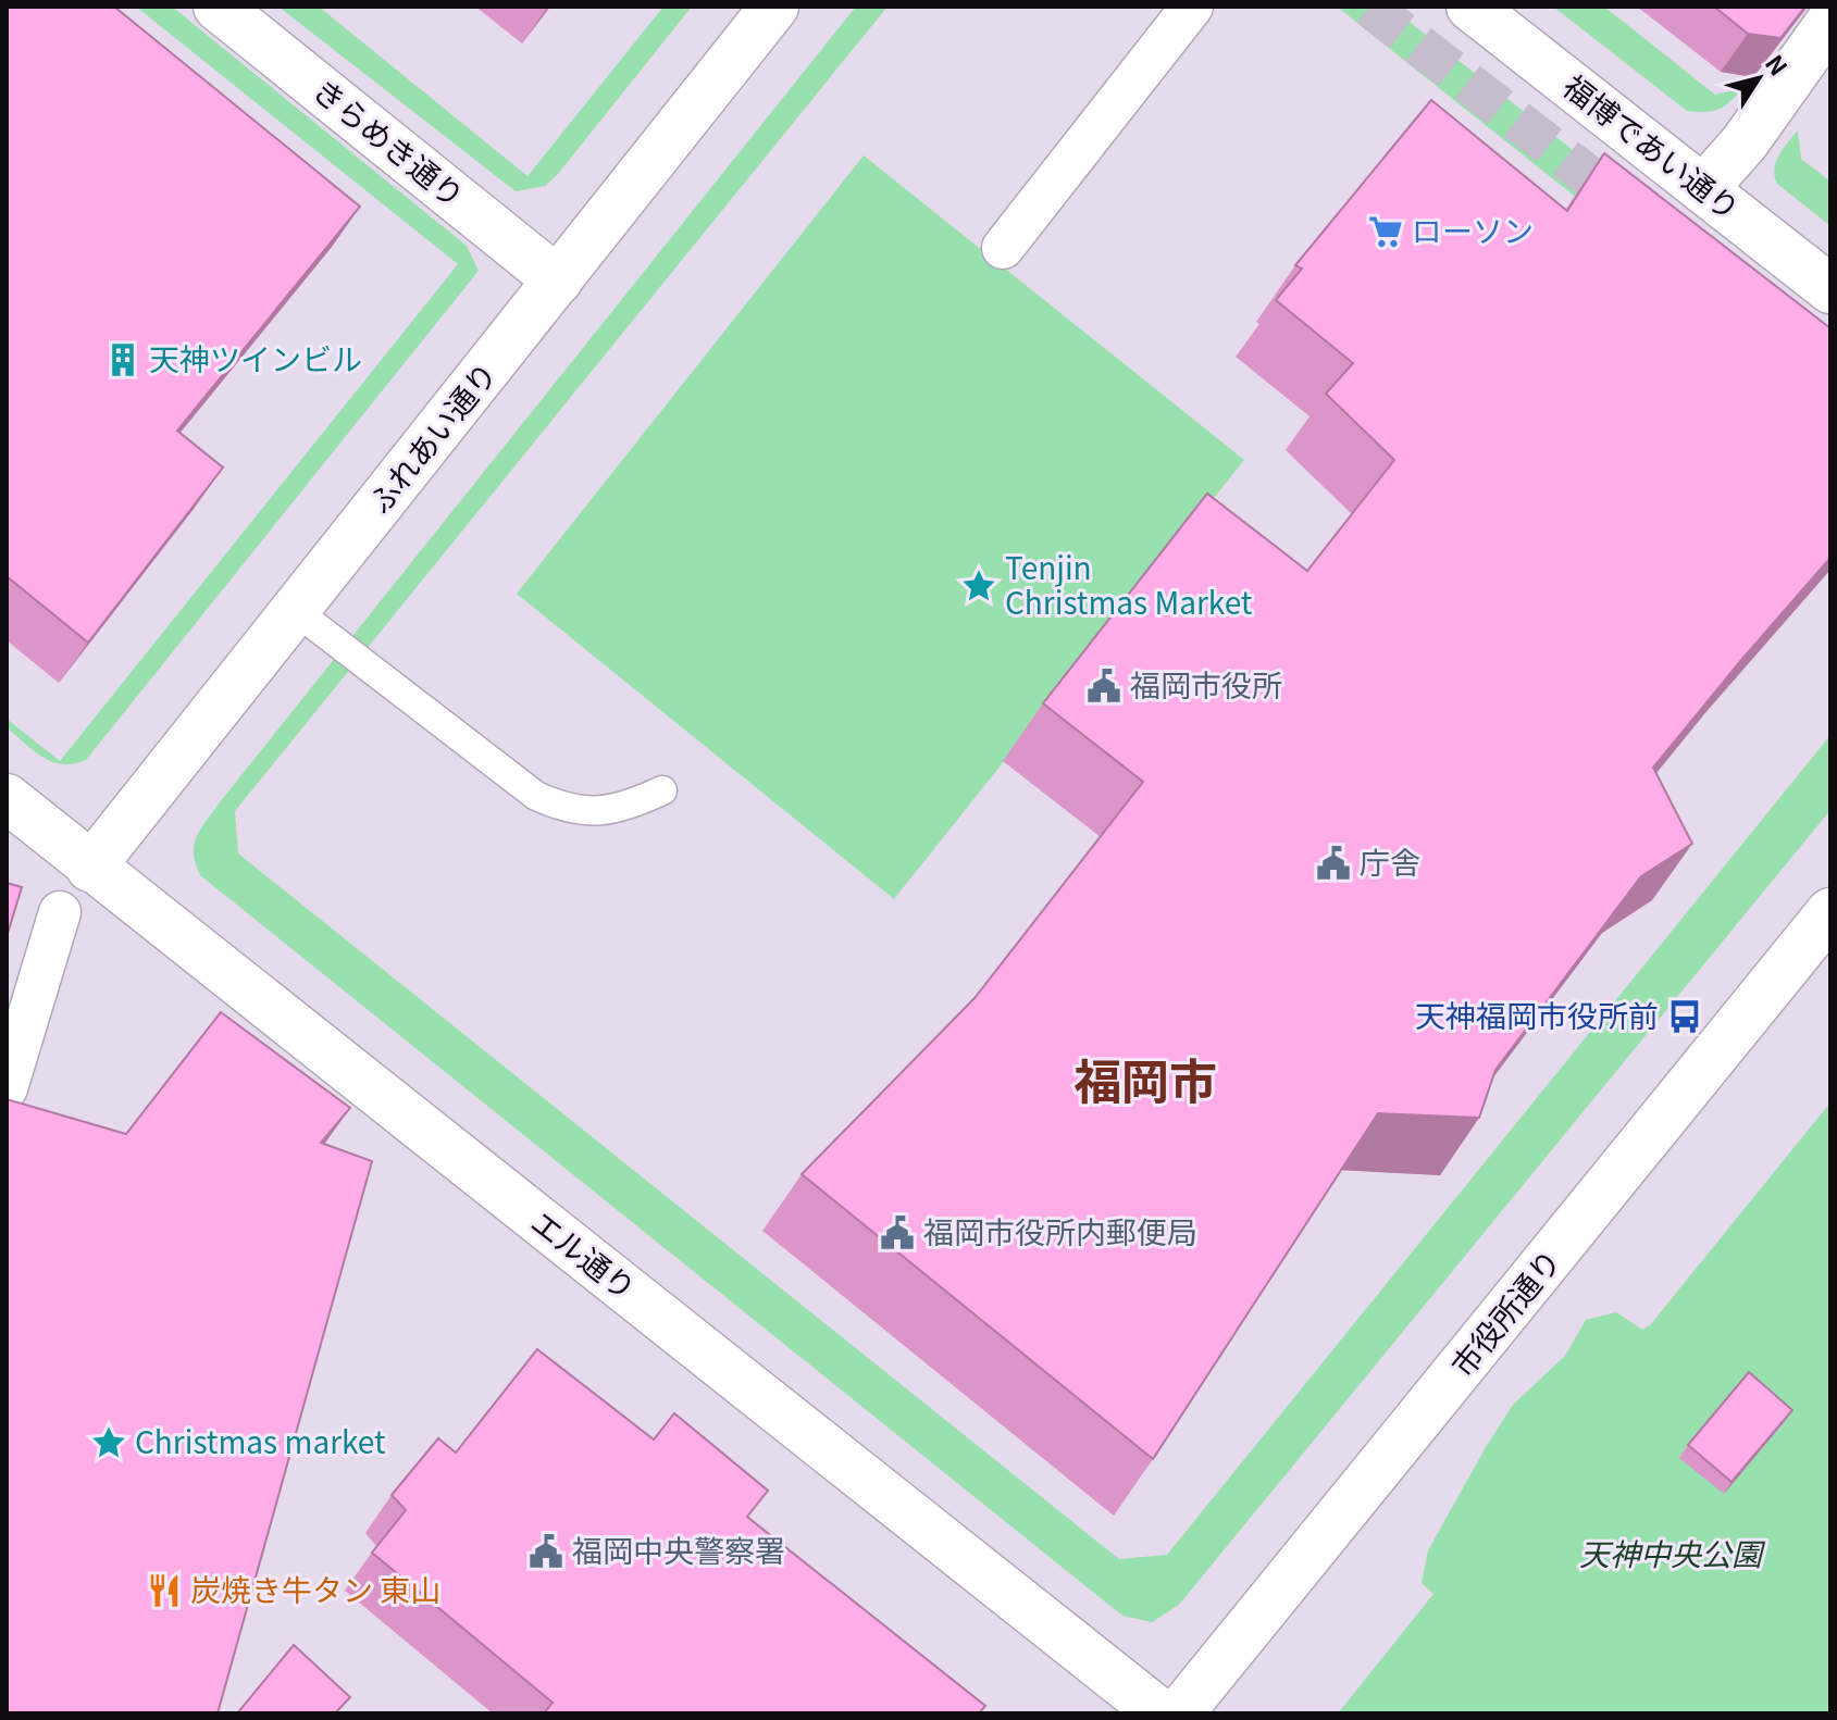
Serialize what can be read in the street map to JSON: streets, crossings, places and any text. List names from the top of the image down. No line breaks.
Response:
{"streets":{"street":["きらめき通り","福博であい通り","ふれあい通り","エル通り","市役所通り"]},"crossings":[["きらめき通り","ふれあい通り"],["ふれあい通り","エル通り"]],"districts":["福岡市"],"parks":["天神中央公園"],"places":{"supermarket":["ローソン"],"building":["天神ツインビル"],"place":["Tenjin Christmas Market","Christmas market"],"public building":["福岡市役所","庁舎","福岡市役所内郵便局","福岡中央警察署"],"bus stop":["天神福岡市役所前"],"restaurant":["炭焼き牛タン 東山"]},"north":"top right"}
